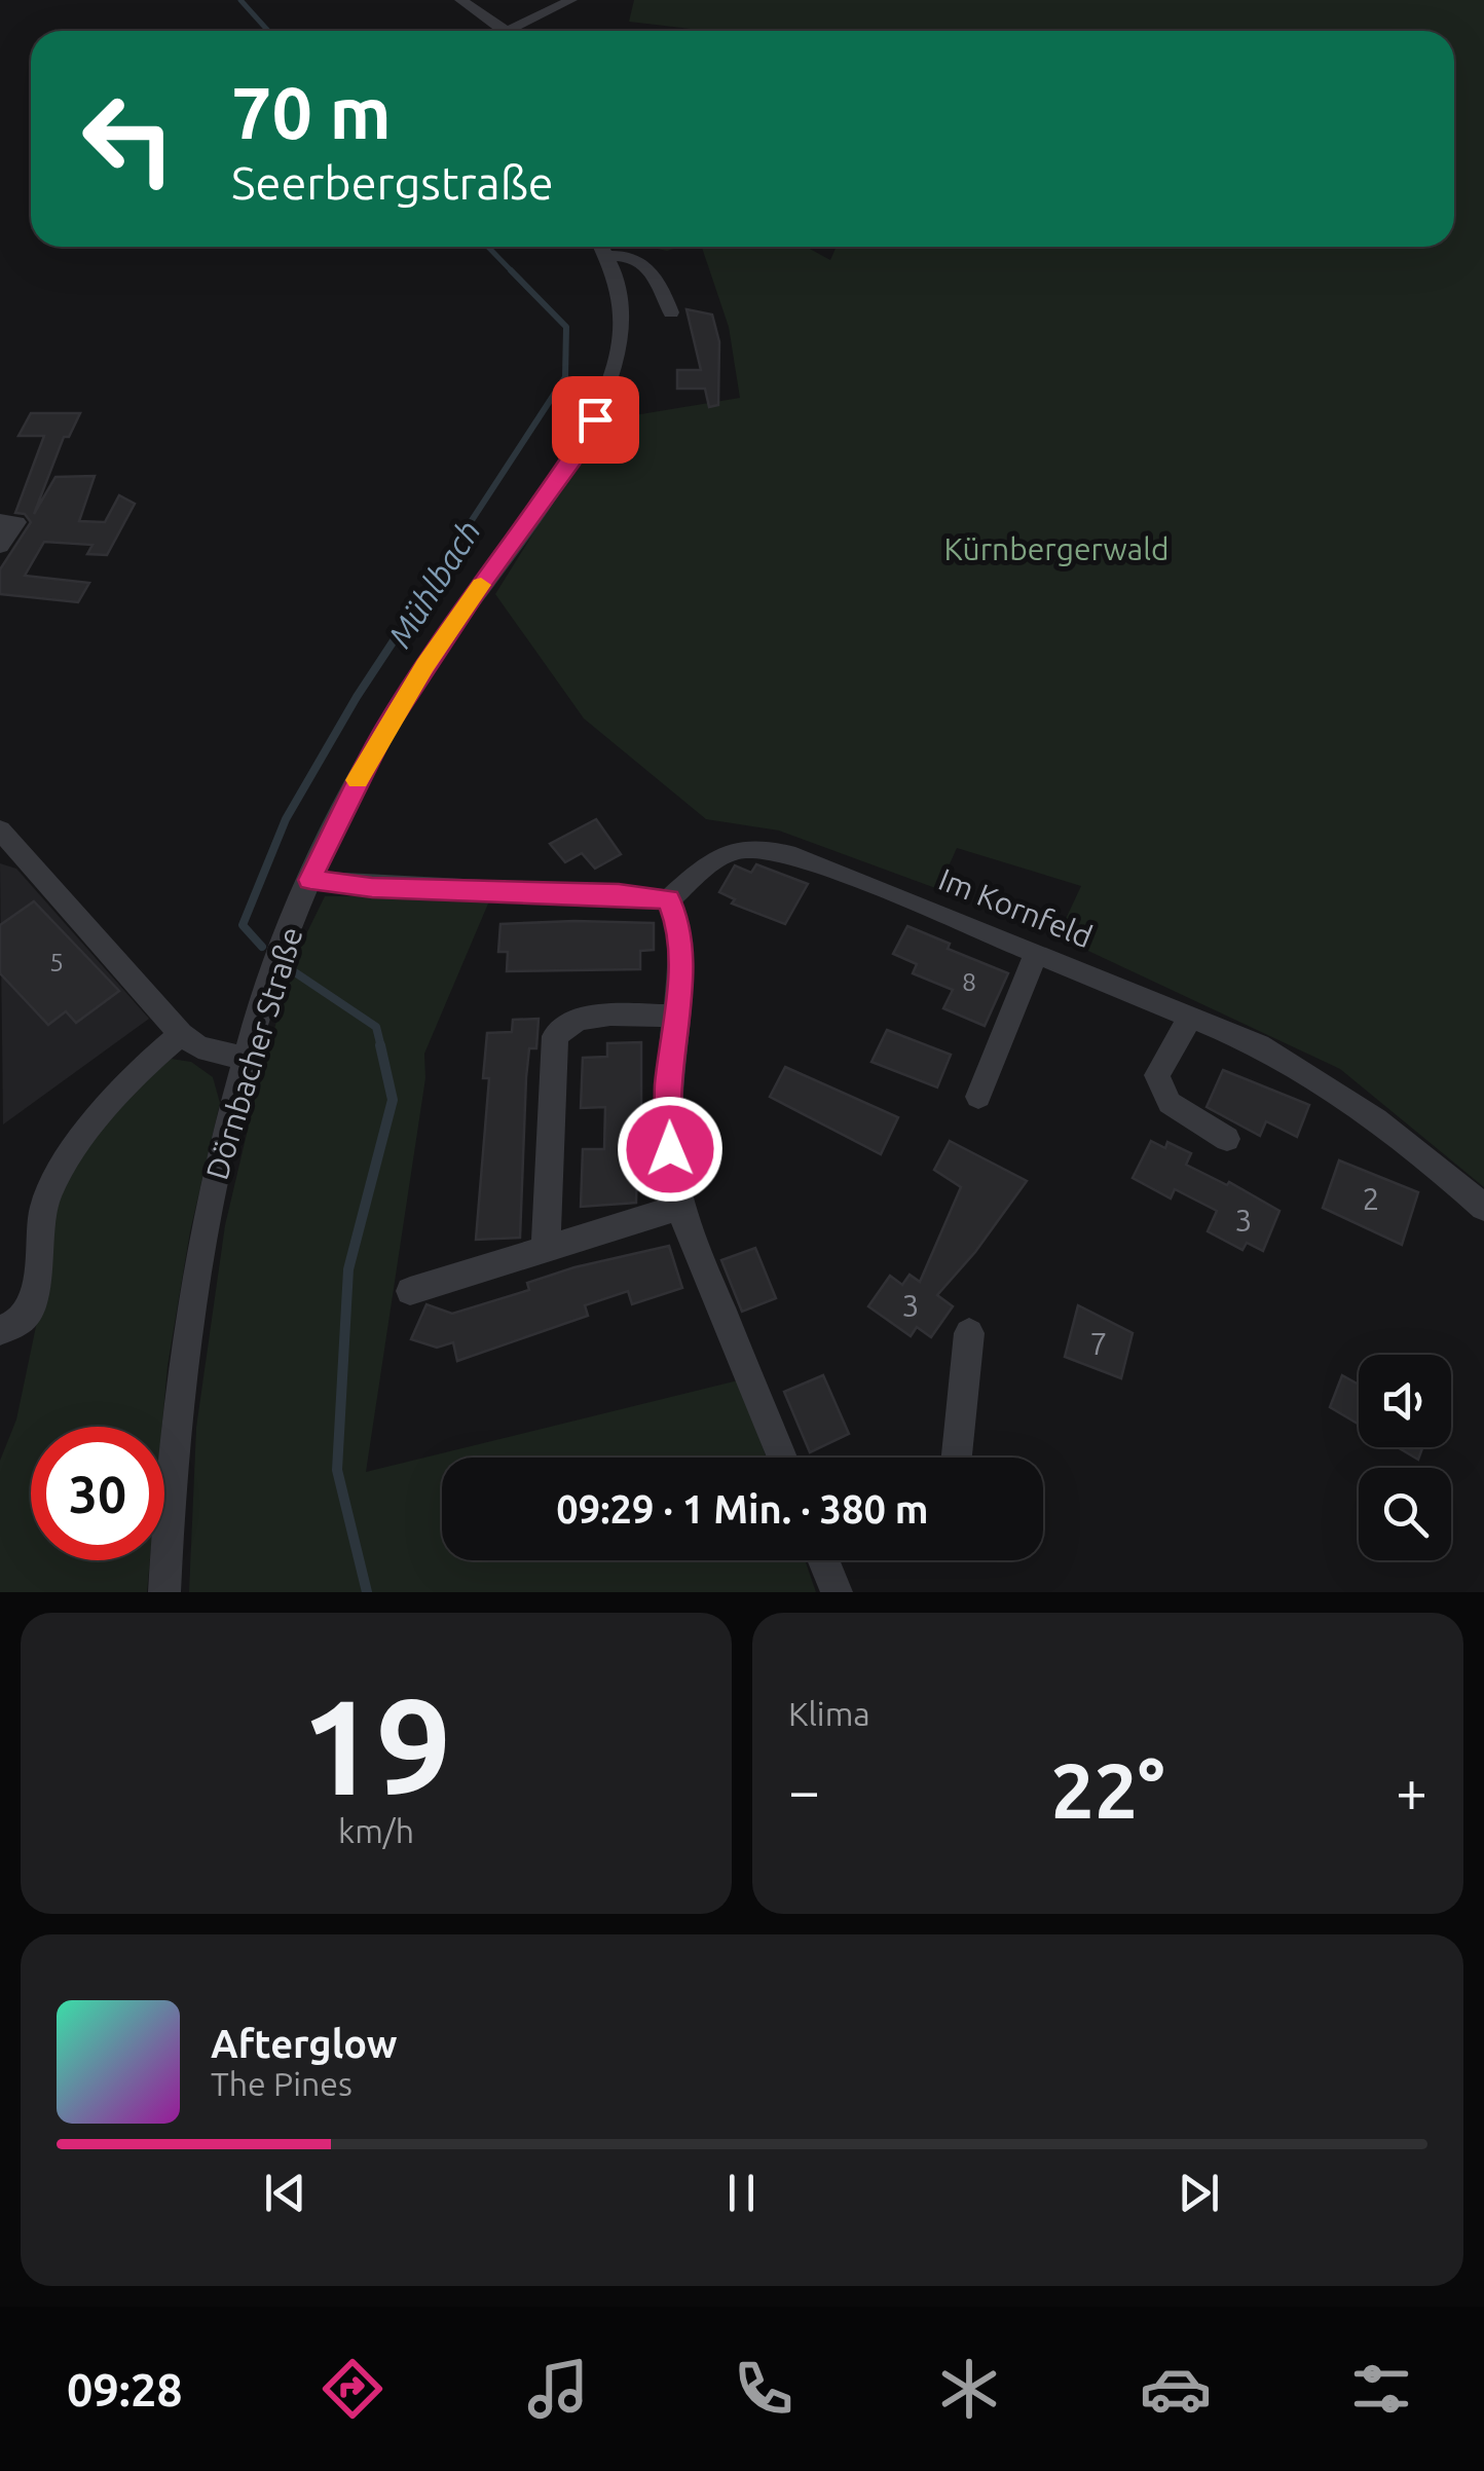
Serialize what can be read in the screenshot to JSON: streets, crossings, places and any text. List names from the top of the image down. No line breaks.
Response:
{"streets":{"street":["Im Kornfeld","Dörnbacher Straße"]},"water":["Mühlbach"],"parks":["Kürnbergerwald"],"house_numbers":["5","8","2","3","3","7"],"page":{"turn":["70 m","Seerbergstraße"],"limit":"30","trip":"09:29 · 1 Min. · 380 m","tile":[["19","km/h"],"Klima"],"heat":["−","22°","+"],"song":["Afterglow","The Pines"],"tabs":"09:28"}}
